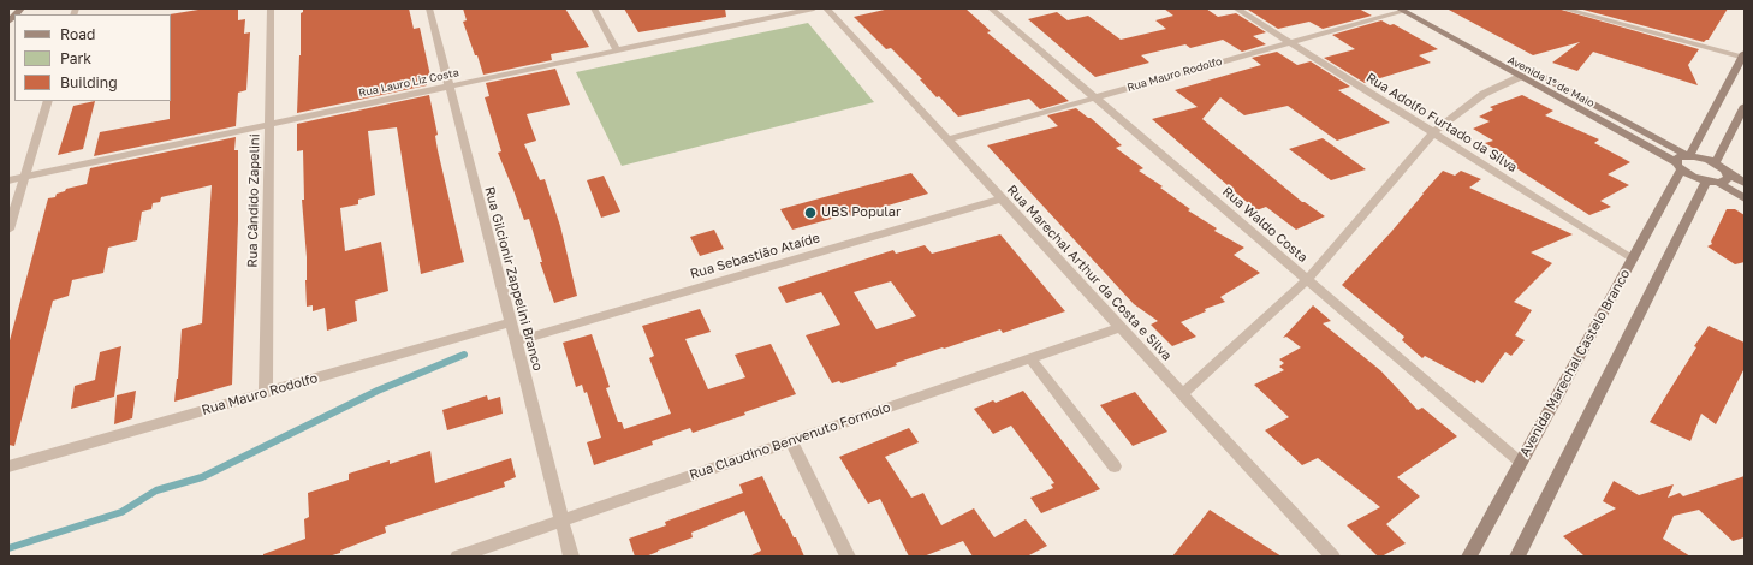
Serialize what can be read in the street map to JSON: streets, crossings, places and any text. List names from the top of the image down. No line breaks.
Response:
{"streets":{"street":["Rua Mauro Rodolfo","Avenida 1º de Maio","Rua Lauro Liz Costa","Rua Adolfo Furtado da Silva","Rua Cândido Zapelini","Rua Waldo Costa","Rua Sebastião Ataíde","Rua Marechal Arthur da Costa e Silva","Rua Gilcionir Zappelini Branco","Avenida Marechal Castelo Branco","Rua Claudino Benvenuto Formolo"]},"crossings":[["Rua Mauro Rodolfo","Rua Adolfo Furtado da Silva"],["Rua Mauro Rodolfo","Rua Cândido Zapelini"],["Rua Mauro Rodolfo","Rua Waldo Costa"],["Rua Mauro Rodolfo","Rua Marechal Arthur da Costa e Silva"],["Rua Mauro Rodolfo","Rua Gilcionir Zappelini Branco"],["Rua Lauro Liz Costa","Rua Cândido Zapelini"],["Rua Lauro Liz Costa","Rua Gilcionir Zappelini Branco"],["Rua Adolfo Furtado da Silva","Avenida Marechal Castelo Branco"],["Rua Waldo Costa","Avenida Marechal Castelo Branco"],["Rua Sebastião Ataíde","Rua Marechal Arthur da Costa e Silva"],["Rua Sebastião Ataíde","Rua Gilcionir Zappelini Branco"],["Rua Marechal Arthur da Costa e Silva","Rua Claudino Benvenuto Formolo"],["Rua Gilcionir Zappelini Branco","Rua Claudino Benvenuto Formolo"]],"places":["UBS Popular"],"legend":["Road","Park","Building"]}
